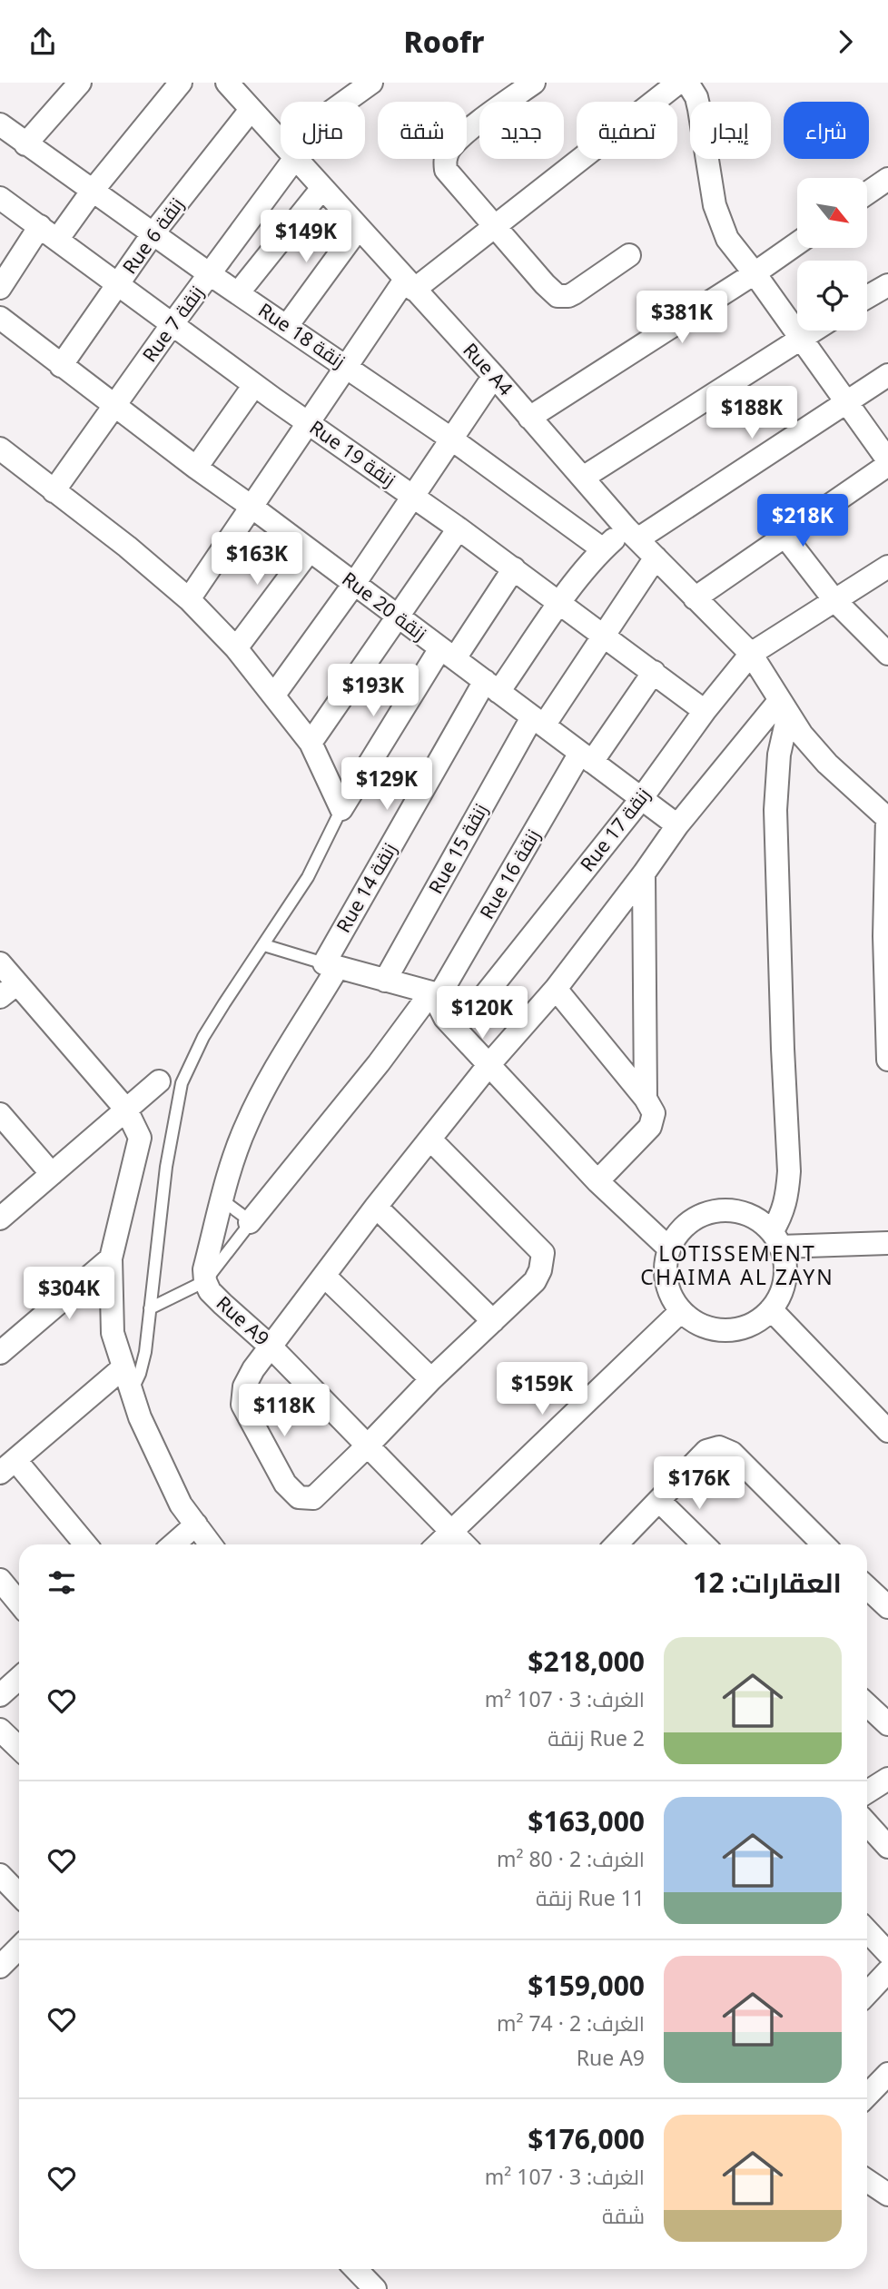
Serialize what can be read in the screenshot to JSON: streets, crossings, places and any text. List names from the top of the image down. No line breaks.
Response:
{"streets":{"street":["Rue 6 زنقة","Rue 7 زنقة","Rue 18 زنقة","Rue A4","Rue 19 زنقة","Rue 20 زنقة","Rue 17 زنقة","Rue 15 زنقة","Rue 16 زنقة","Rue 14 زنقة","Rue A9"]},"crossings":[["Rue 6 زنقة","Rue 18 زنقة"],["Rue 6 زنقة","Rue A4"],["Rue 6 زنقة","Rue 19 زنقة"],["Rue 6 زنقة","Rue 20 زنقة"],["Rue 7 زنقة","Rue 18 زنقة"],["Rue 7 زنقة","Rue 19 زنقة"],["Rue 7 زنقة","Rue 20 زنقة"],["Rue 18 زنقة","Rue 14 زنقة"],["Rue A4","Rue 17 زنقة"],["Rue A4","Rue 15 زنقة"],["Rue A4","Rue 14 زنقة"],["Rue 19 زنقة","Rue 17 زنقة"],["Rue 19 زنقة","Rue 15 زنقة"],["Rue 19 زنقة","Rue 16 زنقة"],["Rue 19 زنقة","Rue 14 زنقة"],["Rue 20 زنقة","Rue 17 زنقة"],["Rue 20 زنقة","Rue 15 زنقة"],["Rue 20 زنقة","Rue 16 زنقة"],["Rue 20 زنقة","Rue 14 زنقة"],["Rue 14 زنقة","Rue A9"]],"districts":["LOTISSEMENT CHAIMA AL ZAYN"],"north":"bottom right","page":{"header":"Roofr","chip":["شراء","إيجار","تصفية","جديد","شقة","منزل"],"price":["$149K","$381K","$188K","$218K","$163K","$193K","$129K","$120K","$304K","$159K","$118K","$176K"],"heading":"العقارات: 12","list":[{"name":"$218,000","note":"الغرف: 3 · 107 m² · Rue 2 زنقة"},{"name":"$163,000","note":"الغرف: 2 · 80 m² · Rue 11 زنقة"},{"name":"$159,000","note":"الغرف: 2 · 74 m² · Rue A9"},{"name":"$176,000","note":"الغرف: 3 · 107 m² · شقة"}]}}
